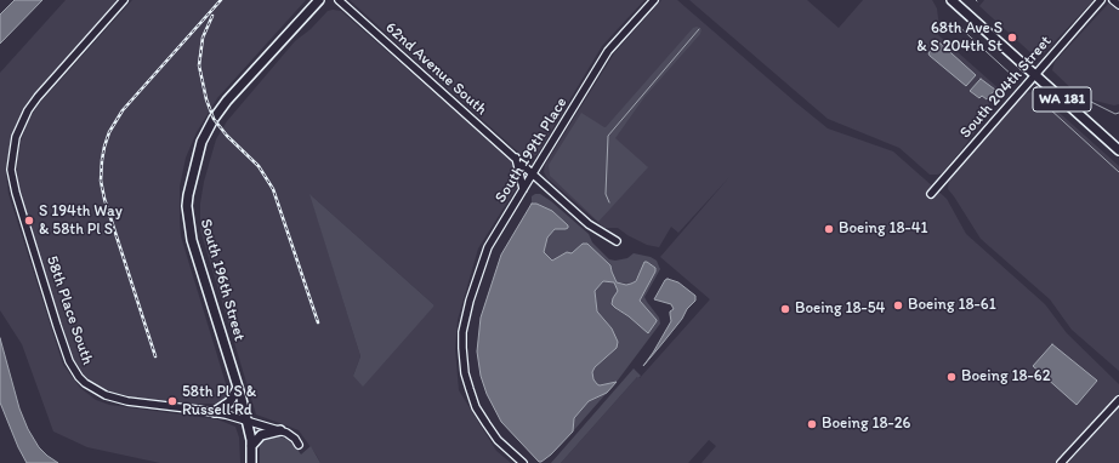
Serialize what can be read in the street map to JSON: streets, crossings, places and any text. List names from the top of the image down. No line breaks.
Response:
{"streets":{"main road":["WA 181","South 196th Street"],"street":["62nd Avenue South","South 204th Street","South 199th Place","58th Place South"]},"crossings":[["62nd Avenue South","South 199th Place"],["South 204th Street","WA 181"],["South 196th Street","58th Place South"]],"places":["68th Ave S & S 204th St","S 194th Way & 58th Pl S","Boeing 18-41","Boeing 18-61","Boeing 18-54","Boeing 18-62","58th Pl S & Russell Rd","Boeing 18-26"]}
